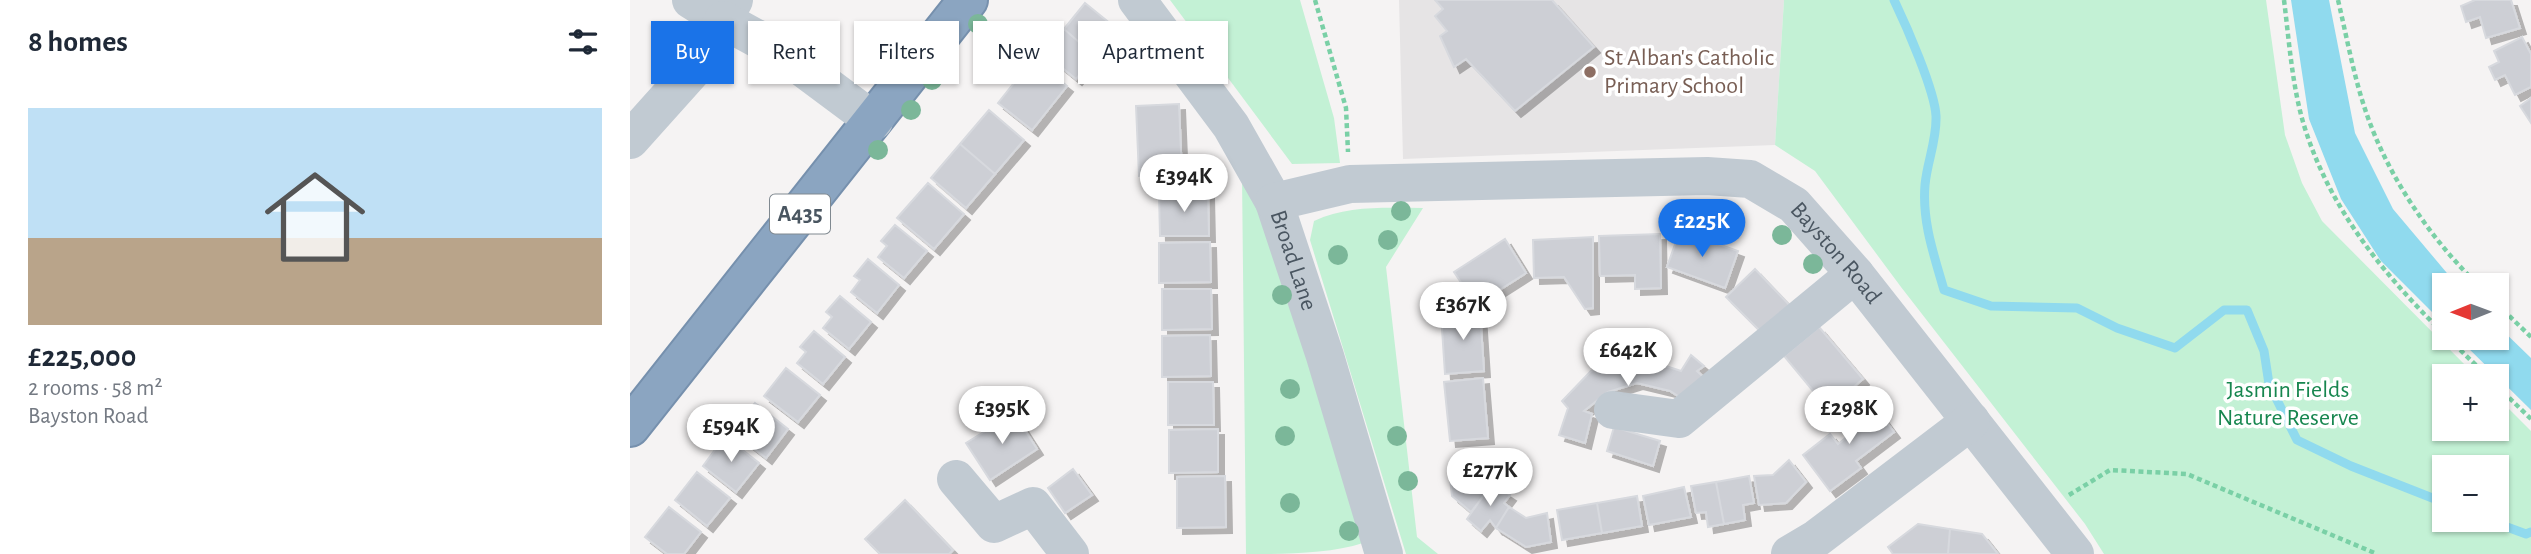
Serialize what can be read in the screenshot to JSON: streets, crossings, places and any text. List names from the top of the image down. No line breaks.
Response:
{"streets":{"highway":["A435"],"street":["Bayston Road","Broad Lane"]},"crossings":[["Bayston Road","Broad Lane"]],"parks":["Jasmin Fields Nature Reserve"],"places":["St Alban's Catholic Primary School"],"north":"left","page":{"heading":"8 homes","chip":["Buy","Rent","Filters","New","Apartment"],"list":[{"name":"£225,000","note":"2 rooms · 58 m² · Bayston Road"}],"price":["£394K","£225K","£367K","£642K","£395K","£298K","£594K","£277K"],"map_buttons":["+","−"]}}
